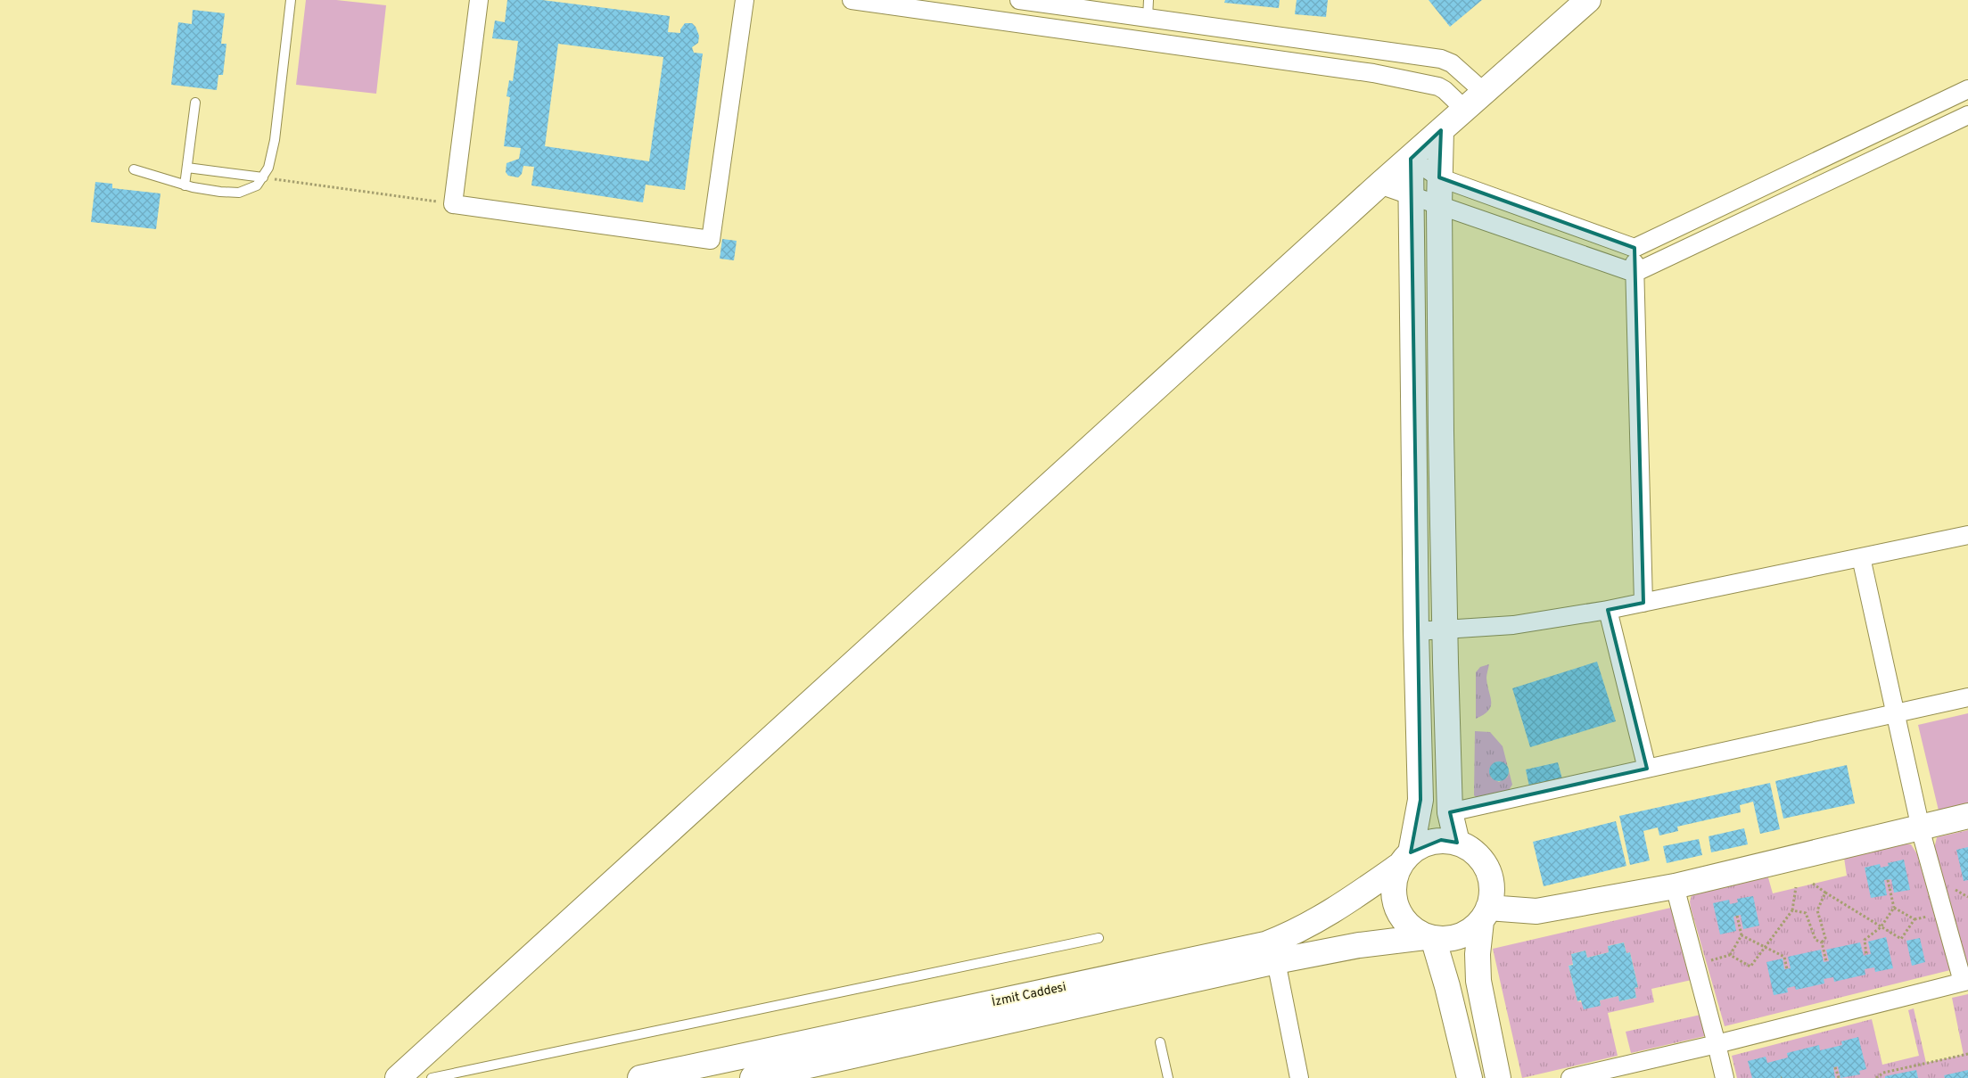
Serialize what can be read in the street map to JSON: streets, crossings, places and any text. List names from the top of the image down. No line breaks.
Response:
{"streets":{"street":["İzmit Caddesi"]}}
